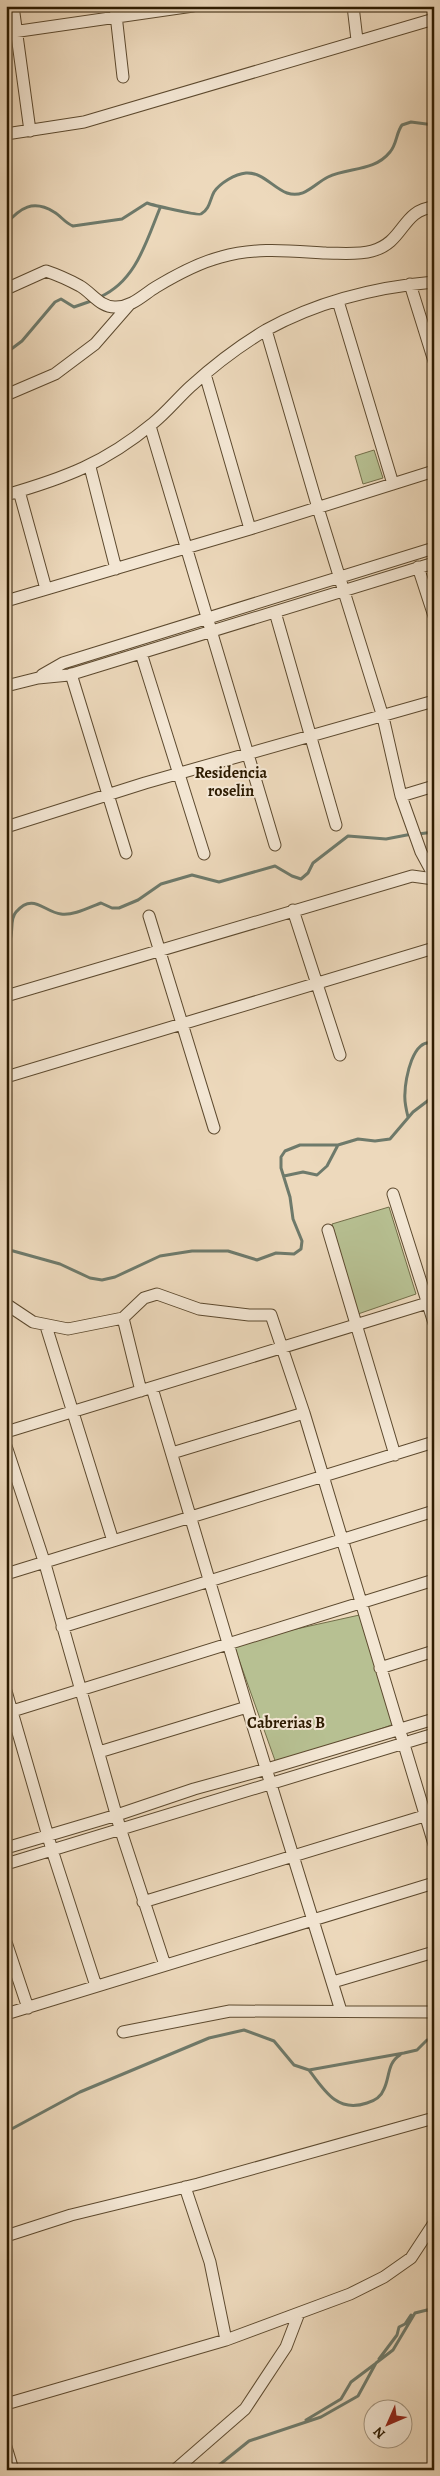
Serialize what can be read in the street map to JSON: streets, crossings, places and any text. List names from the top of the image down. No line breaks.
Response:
{"districts":["Residencia roselin","Cabrerias B"],"north":"bottom left"}
